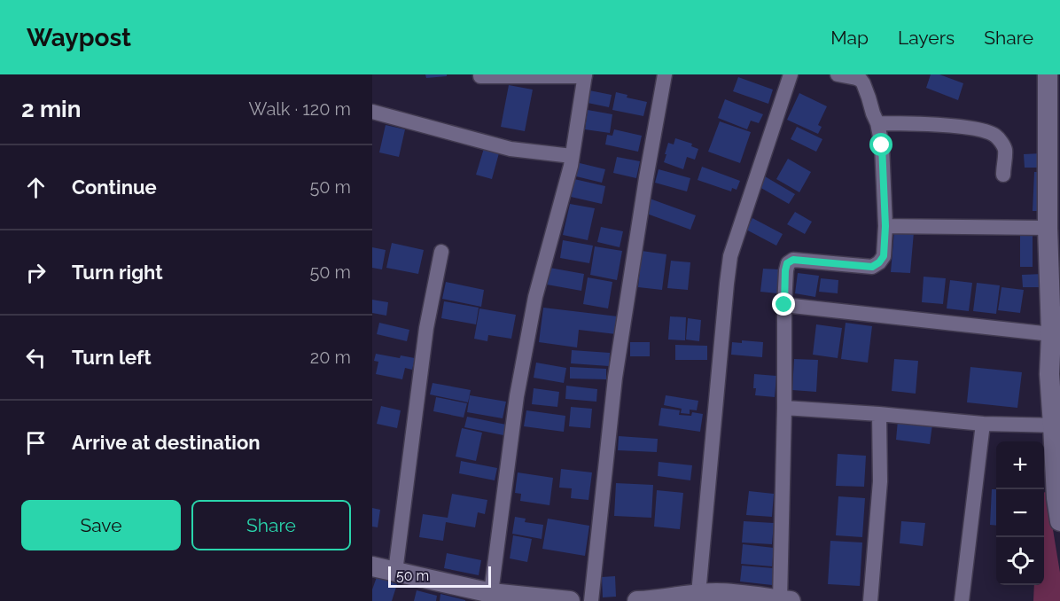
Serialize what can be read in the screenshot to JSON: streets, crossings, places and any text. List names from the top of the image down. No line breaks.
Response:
{"scale_bar":"50 m","page":{"header":"Waypost","nav":["Map","Layers","Share"],"heading":["2 min","Walk · 120 m"],"list":[["Continue","50 m"],["Turn right","50 m"],["Turn left","20 m"],"Arrive at destination"],"map_buttons":["+","−"],"buttons":["Save","Share"],"scale":"50 m"}}
